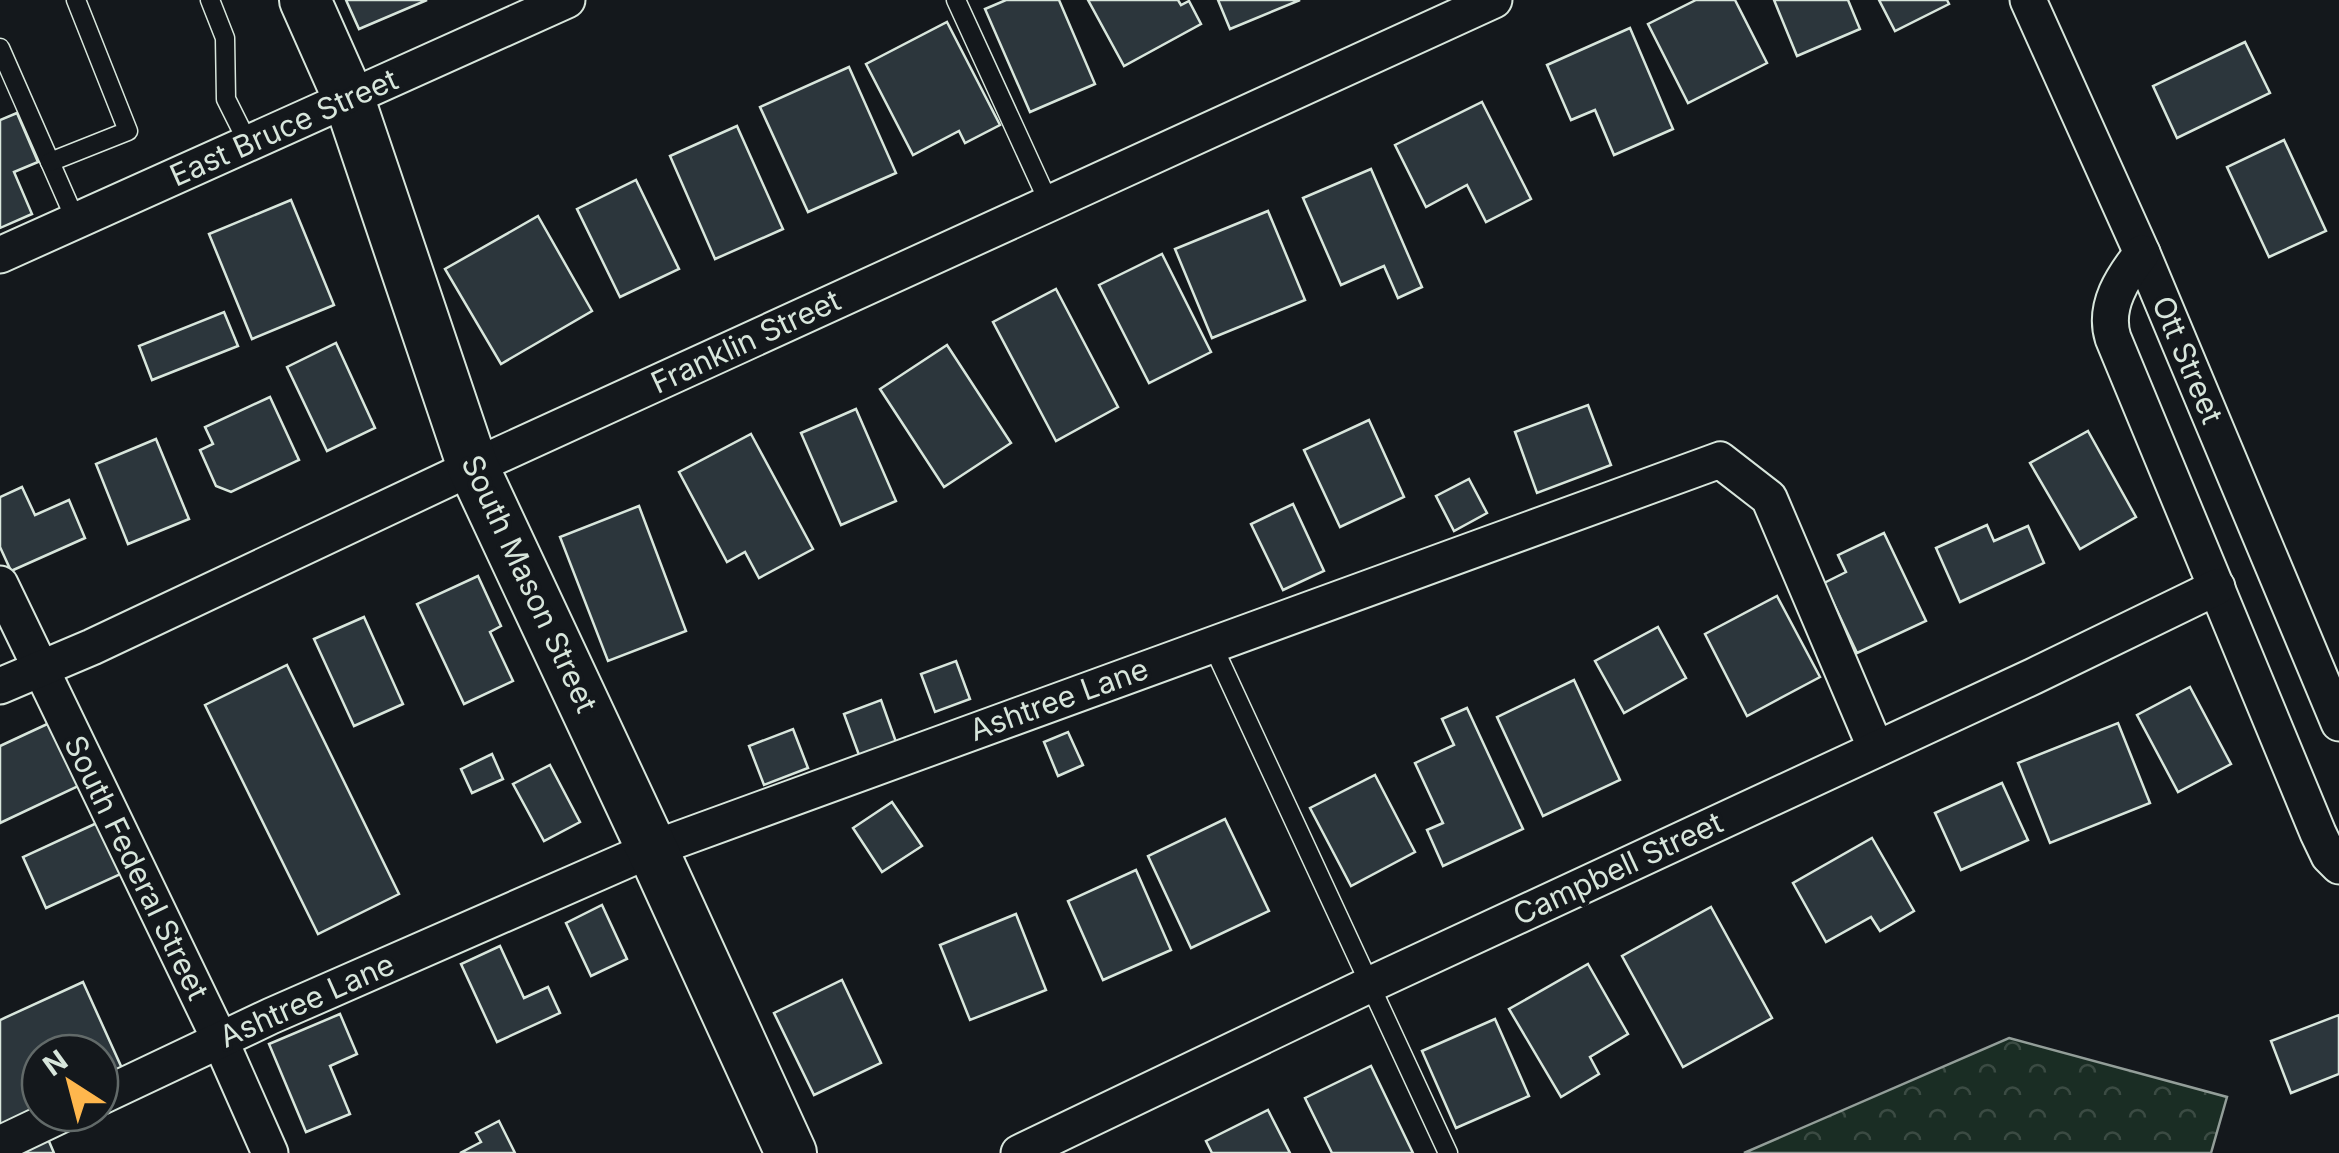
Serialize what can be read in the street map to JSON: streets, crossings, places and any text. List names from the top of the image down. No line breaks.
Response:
{"streets":{"main road":["South Mason Street"],"street":["East Bruce Street","Franklin Street","Ott Street","Ashtree Lane","South Federal Street","Campbell Street"]},"crossings":[["East Bruce Street","South Mason Street"],["Franklin Street","South Mason Street"],["Franklin Street","South Federal Street"],["South Mason Street","Ashtree Lane"],["Ashtree Lane","South Federal Street"],["Ashtree Lane","Campbell Street"]],"north":"top left"}
